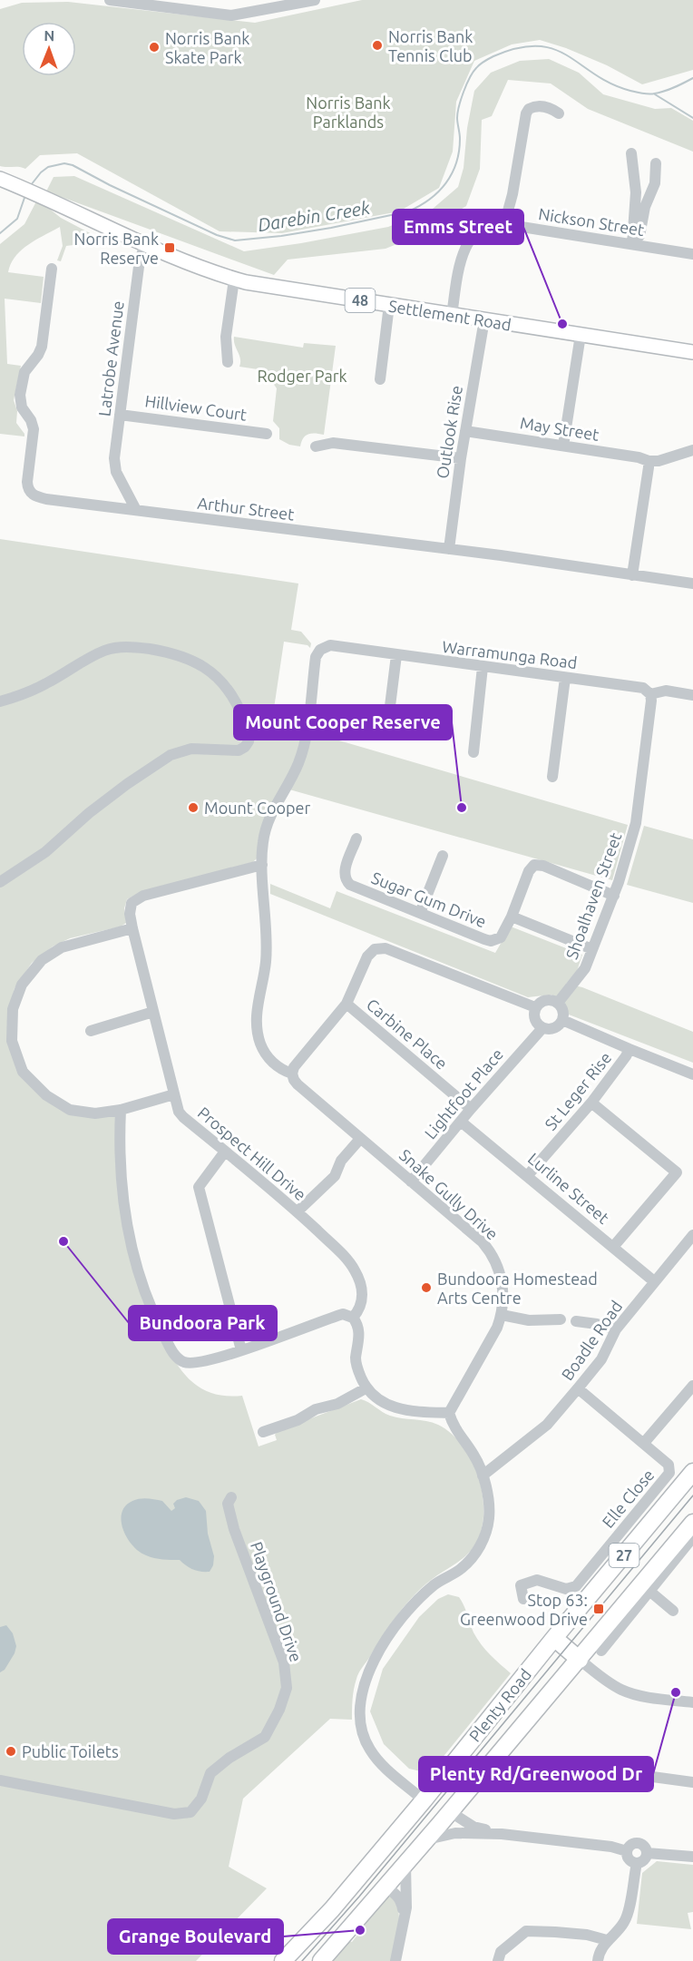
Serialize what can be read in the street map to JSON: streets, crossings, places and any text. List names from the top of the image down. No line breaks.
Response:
{"streets":{"highway":["27","Plenty Road"],"main road":["48","Settlement Road"],"street":["Nickson Street","Latrobe Avenue","Hillview Court","May Street","Outlook Rise","Arthur Street","Warramunga Road","Shoalhaven Street","Sugar Gum Drive","Carbine Place","St Leger Rise","Lightfoot Place","Prospect Hill Drive","Lurline Street","Snake Gully Drive","Boadle Road","Elle Close","Playground Drive"]},"crossings":[["Nickson Street","Settlement Road"],["Settlement Road","Latrobe Avenue"],["Settlement Road","Outlook Rise"],["Latrobe Avenue","Hillview Court"],["Latrobe Avenue","Arthur Street"],["May Street","Outlook Rise"],["Outlook Rise","Arthur Street"],["Warramunga Road","Shoalhaven Street"],["Warramunga Road","Snake Gully Drive"],["Shoalhaven Street","Sugar Gum Drive"],["Shoalhaven Street","Lightfoot Place"],["Carbine Place","Lightfoot Place"],["St Leger Rise","Lurline Street"],["Lightfoot Place","Lurline Street"],["Lightfoot Place","Snake Gully Drive"],["Prospect Hill Drive","Snake Gully Drive"],["Lurline Street","Boadle Road"],["Boadle Road","Elle Close"]],"water":["Darebin Creek"],"parks":["Norris Bank Parklands","Rodger Park"],"places":{"other":["Norris Bank Tennis Club","Norris Bank Skate Park","Emms Street","Mount Cooper","Mount Cooper Reserve","Bundoora Park","Bundoora Homestead Arts Centre","Plenty Rd/Greenwood Dr","Public Toilets","Grange Boulevard"],"transit":["Norris Bank Reserve","Stop 63: Greenwood Drive"]},"north":"top"}
